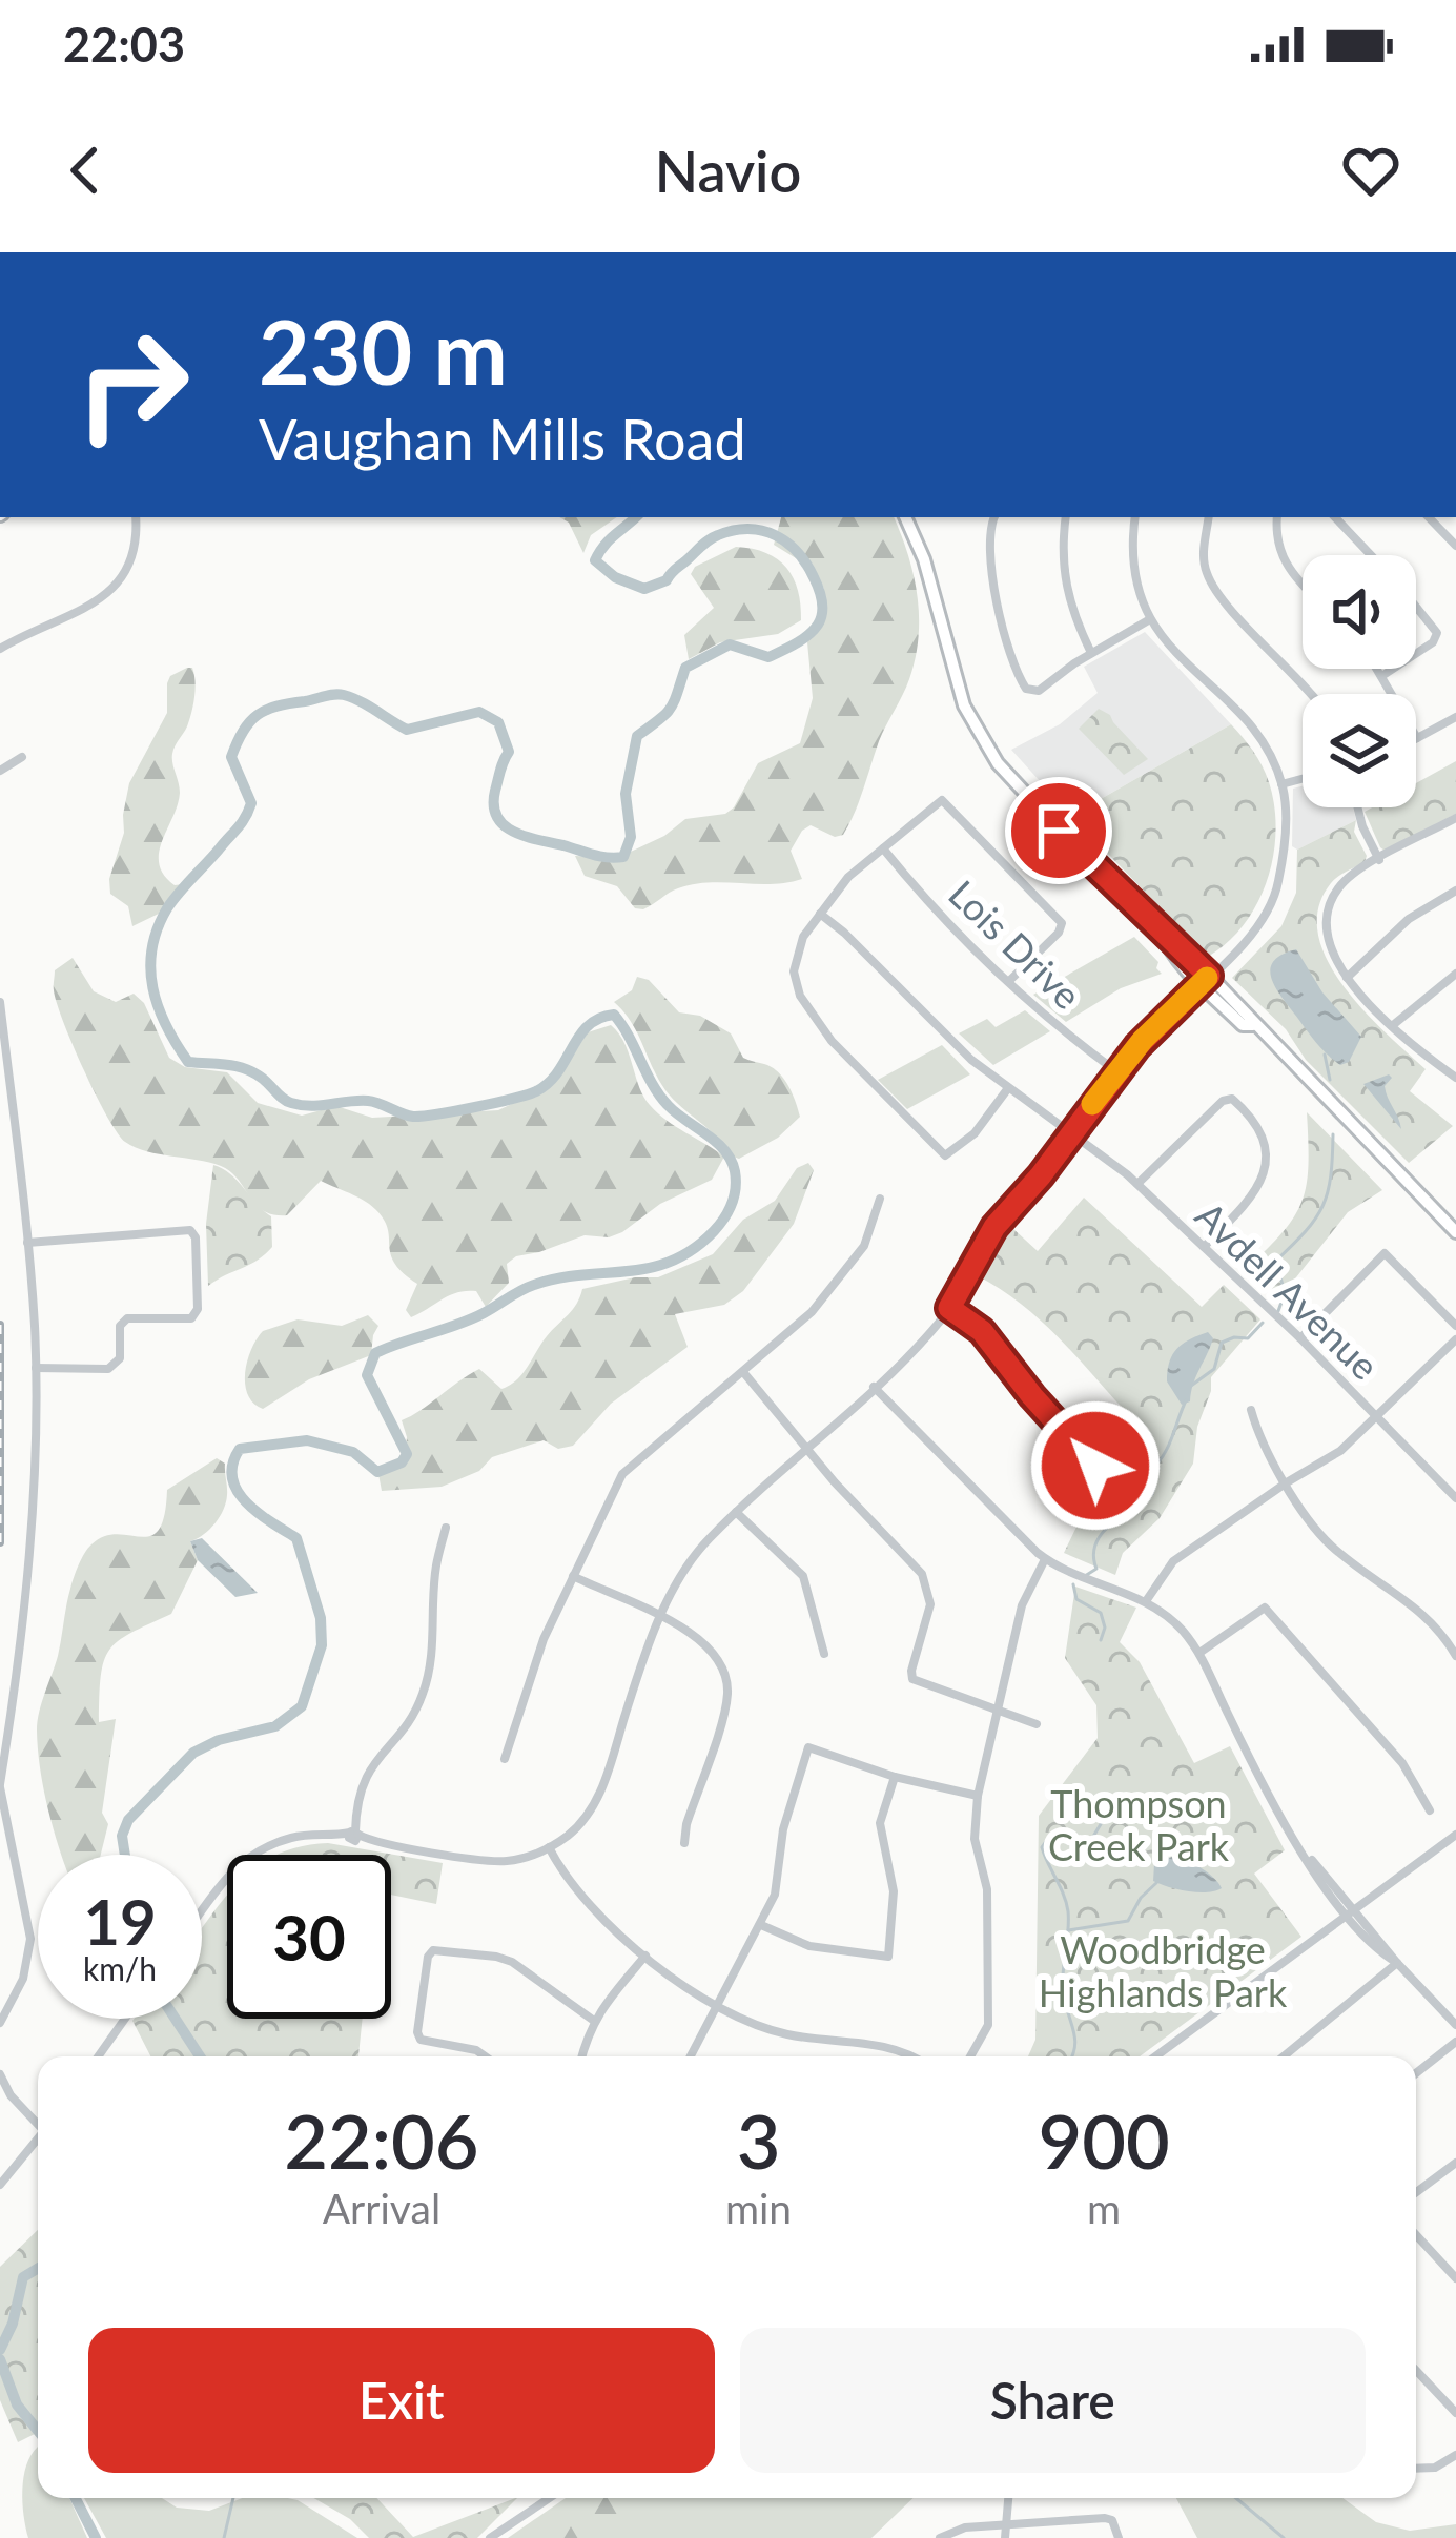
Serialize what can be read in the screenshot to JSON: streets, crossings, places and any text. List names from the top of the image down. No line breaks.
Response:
{"streets":{"street":["Lois Drive","Avdell Avenue"]},"parks":["Thompson Creek Park","Woodbridge Highlands Park"],"page":{"status":"22:03","header":"Navio","turn":["230 m","Vaughan Mills Road"],"speed":"19 km/h","limit":"30","eta":["22:06","Arrival","3","min","900","m"],"buttons":["Exit","Share"]}}
